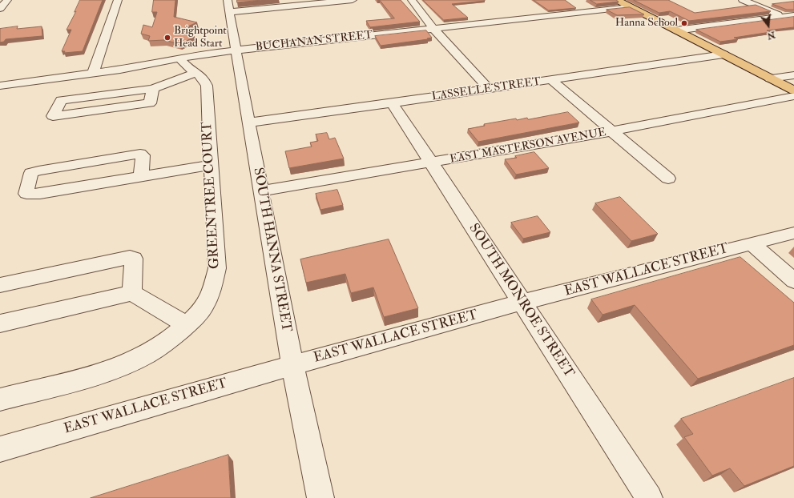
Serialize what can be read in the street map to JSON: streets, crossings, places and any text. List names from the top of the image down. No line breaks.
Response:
{"streets":{"street":["BUCHANAN STREET","LASSELLE STREET","EAST MASTERSON AVENUE","GREENTREE COURT","SOUTH HANNA STREET","EAST WALLACE STREET","SOUTH MONROE STREET"]},"crossings":[["BUCHANAN STREET","GREENTREE COURT"],["BUCHANAN STREET","SOUTH HANNA STREET"],["LASSELLE STREET","SOUTH HANNA STREET"],["LASSELLE STREET","SOUTH MONROE STREET"],["EAST MASTERSON AVENUE","SOUTH HANNA STREET"],["EAST MASTERSON AVENUE","SOUTH MONROE STREET"],["SOUTH HANNA STREET","EAST WALLACE STREET"],["EAST WALLACE STREET","SOUTH MONROE STREET"]],"places":["Hanna School","Brightpoint Head Start"],"north":"bottom"}
